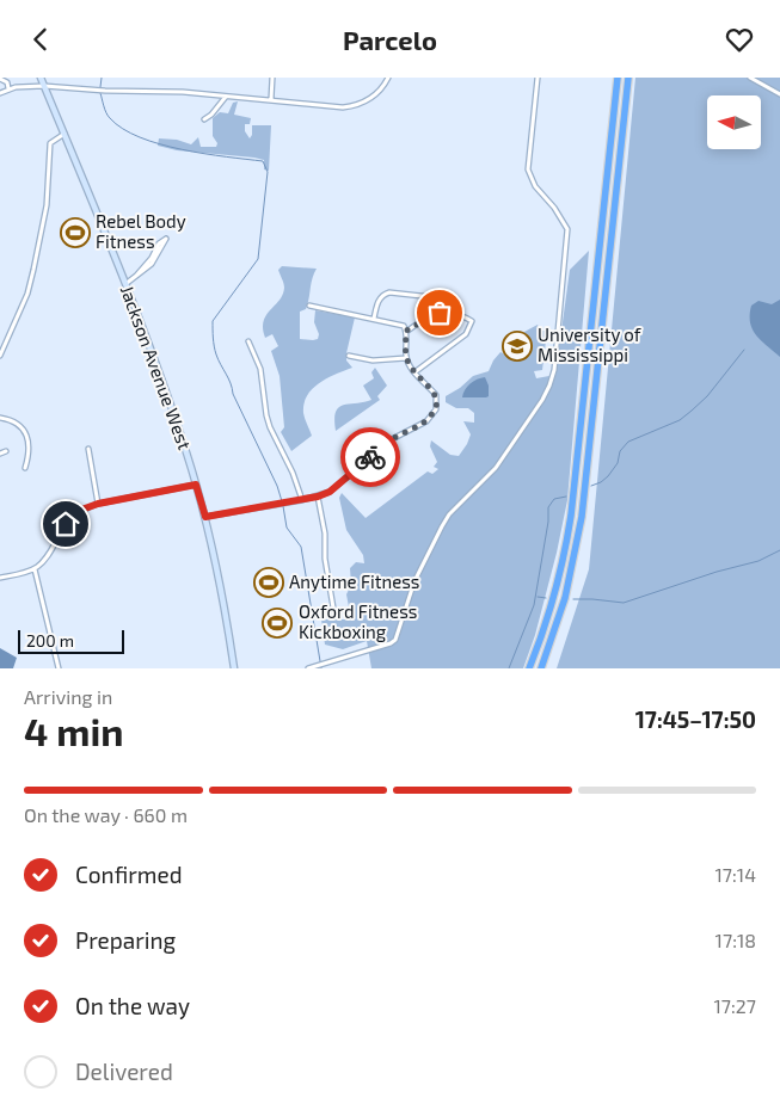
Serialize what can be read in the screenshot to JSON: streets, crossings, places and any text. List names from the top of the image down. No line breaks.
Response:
{"streets":{"main road":["Jackson Avenue West"]},"places":{"sports":["Rebel Body Fitness","Anytime Fitness","Oxford Fitness Kickboxing"],"school or university":["University of Mississippi"]},"scale_bar":"200 m","north":"left","page":{"header":"Parcelo","scale":"200 m","heading":["4 min","Arriving in","17:45–17:50"],"bar":"On the way · 660 m","list":[["Confirmed","17:14"],["Preparing","17:18"],["On the way","17:27"],"Delivered"]}}
